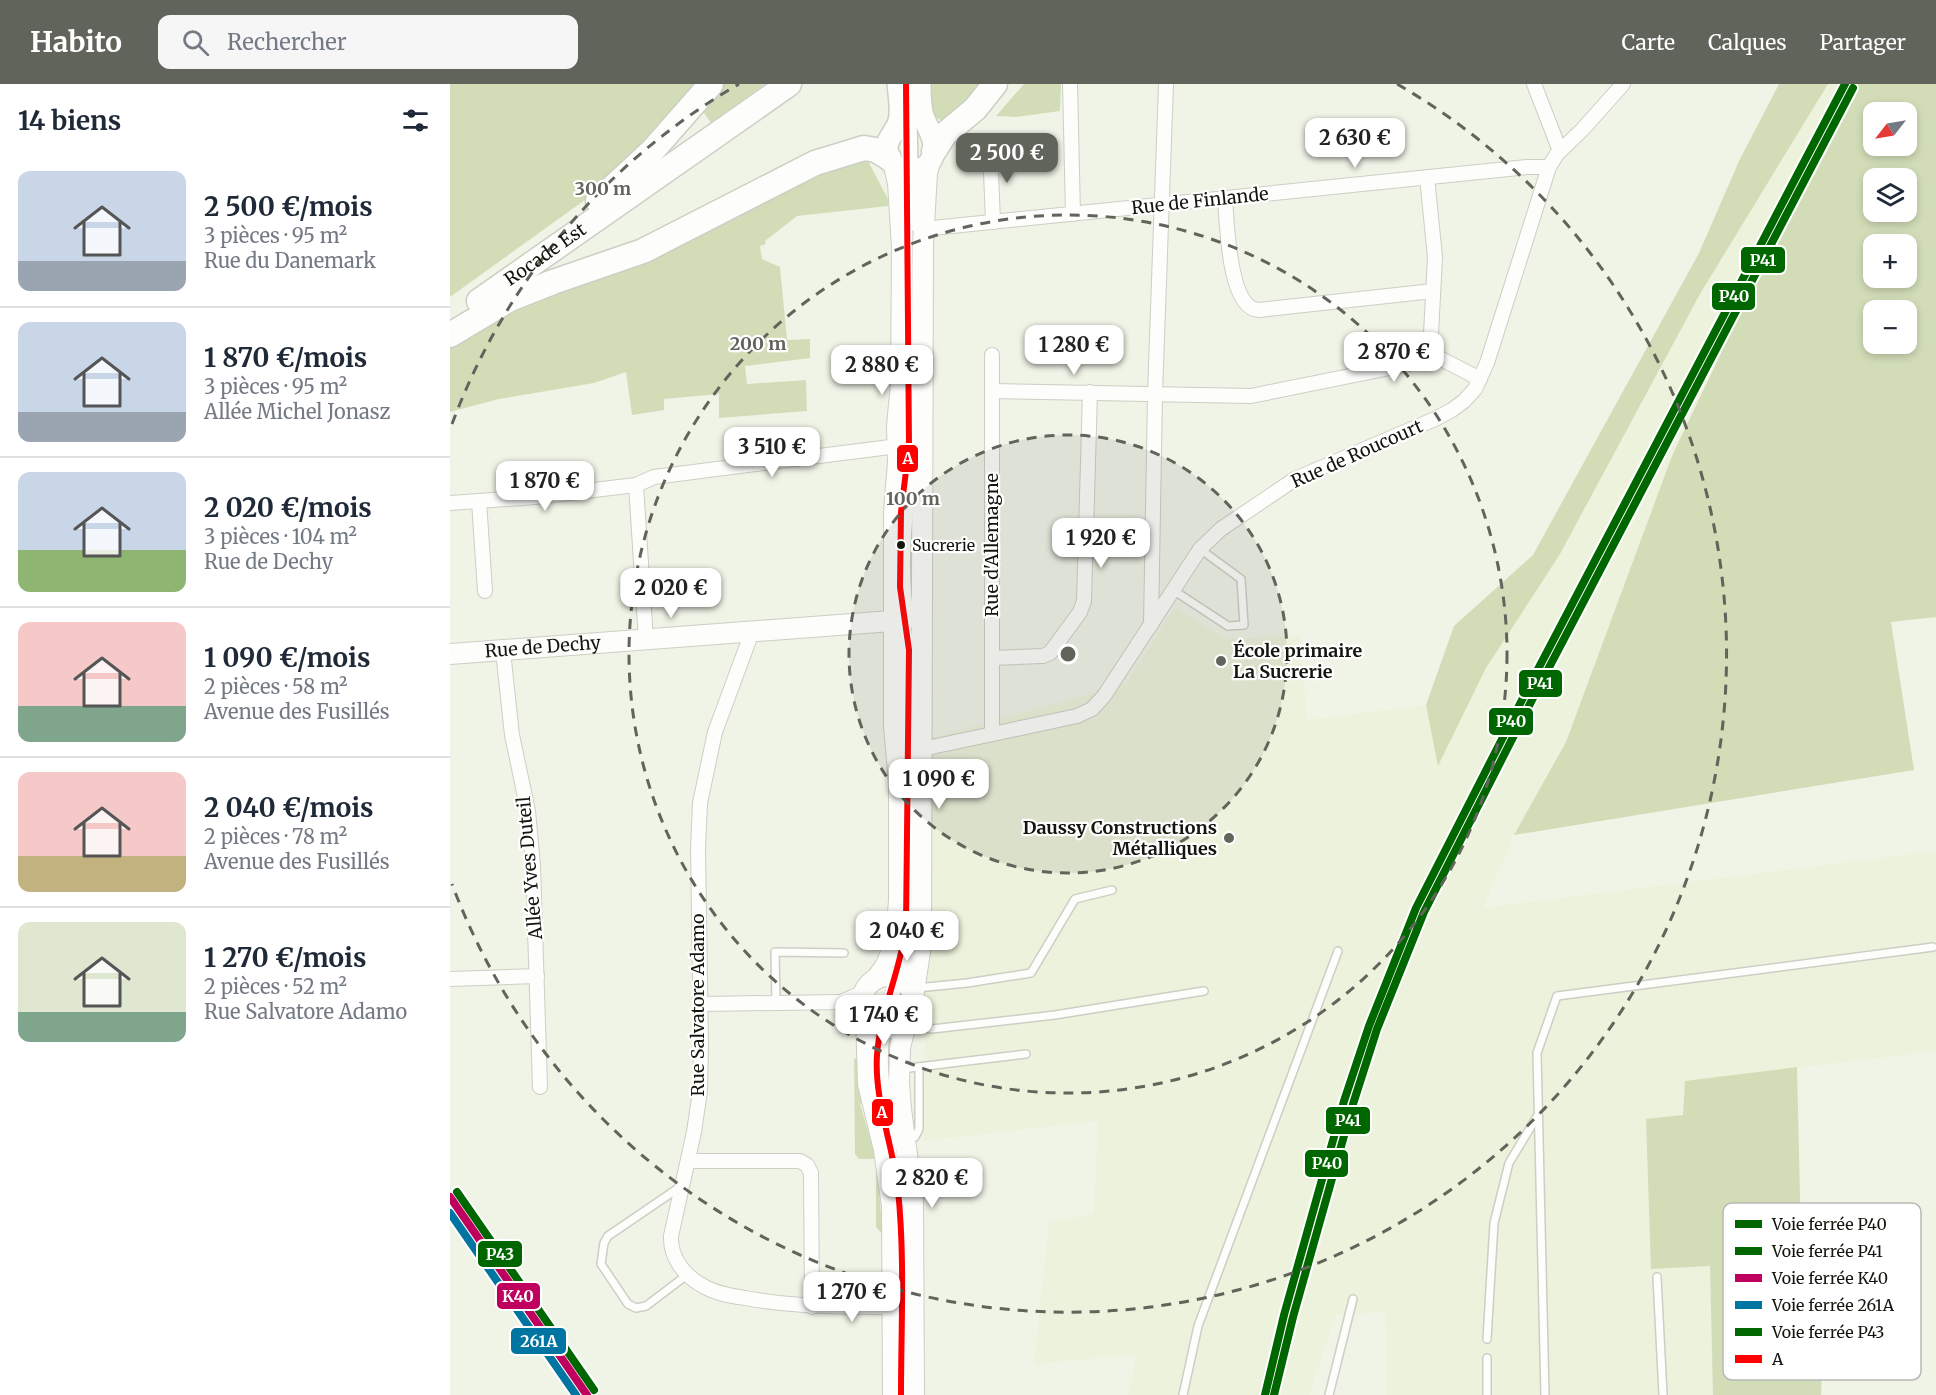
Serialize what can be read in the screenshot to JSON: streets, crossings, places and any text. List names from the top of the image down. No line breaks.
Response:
{"streets":{"highway":["Rocade Est"],"main road":["Rue de Dechy"],"street":["Rue de Finlande","Rue de Roucourt","Rue d'Allemagne","Allée Yves Duteil","Rue Salvatore Adamo"]},"crossings":[["Rue de Finlande","Rue de Roucourt"],["Rue de Roucourt","Rue d'Allemagne"],["Rue de Dechy","Allée Yves Duteil"],["Rue de Dechy","Rue Salvatore Adamo"]],"places":["Sucrerie","École primaire La Sucrerie","Daussy Constructions Métalliques"],"lines":["rail line P40","transit line A","rail line P41","rail line P43","rail line K40","rail line 261A"],"legend":["Voie ferrée P40","Voie ferrée P41","Voie ferrée K40","Voie ferrée 261A","Voie ferrée P43","A"],"north":"bottom left","page":{"header":"Habito","search":"Rechercher","nav":["Carte","Calques","Partager"],"heading":"14 biens","map_buttons":["+","−"],"price":["2 630 €","2 500 €","1 280 €","2 870 €","2 880 €","3 510 €","1 870 €","1 920 €","2 020 €","1 090 €","2 040 €","1 740 €","2 820 €","1 270 €"],"list":[{"name":"2 500 €/mois","note":"3 pièces · 95 m² · Rue du Danemark"},{"name":"1 870 €/mois","note":"3 pièces · 95 m² · Allée Michel Jonasz"},{"name":"2 020 €/mois","note":"3 pièces · 104 m² · Rue de Dechy"},{"name":"1 090 €/mois","note":"2 pièces · 58 m² · Avenue des Fusillés"},{"name":"2 040 €/mois","note":"2 pièces · 78 m² · Avenue des Fusillés"},{"name":"1 270 €/mois","note":"2 pièces · 52 m² · Rue Salvatore Adamo"}]},"rings":["300 m","200 m","100 m"]}
